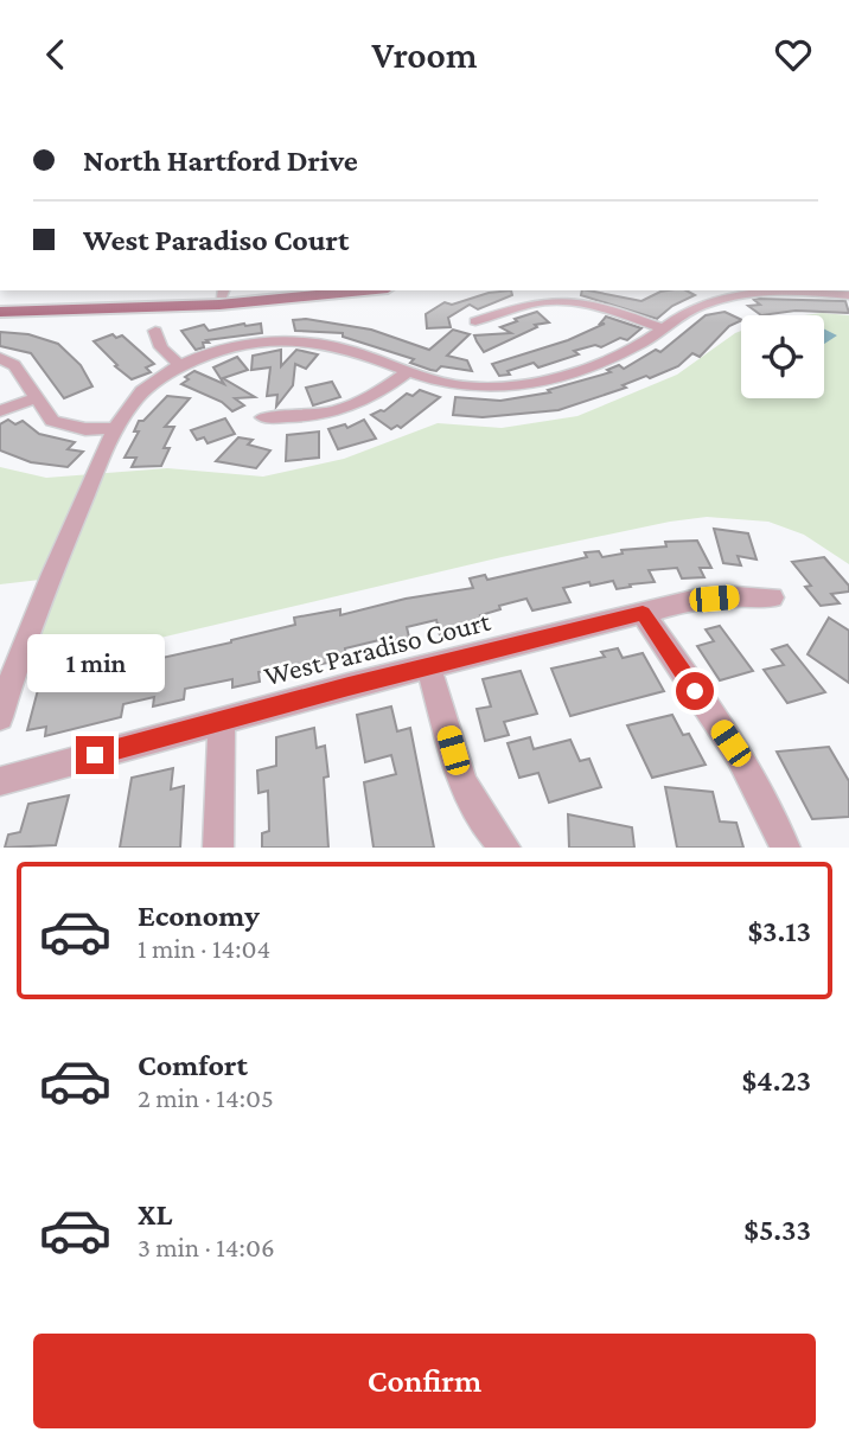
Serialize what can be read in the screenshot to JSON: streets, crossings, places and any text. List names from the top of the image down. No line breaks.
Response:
{"streets":{"street":["West Paradiso Court"]},"page":{"header":"Vroom","banner":["North Hartford Drive","West Paradiso Court"],"bubble":"1 min","list":[{"name":"Economy","note":"1 min · 14:04","value":"$3.13"},{"name":"Comfort","note":"2 min · 14:05","value":"$4.23"},{"name":"XL","note":"3 min · 14:06","value":"$5.33"}],"buttons":"Confirm"}}
